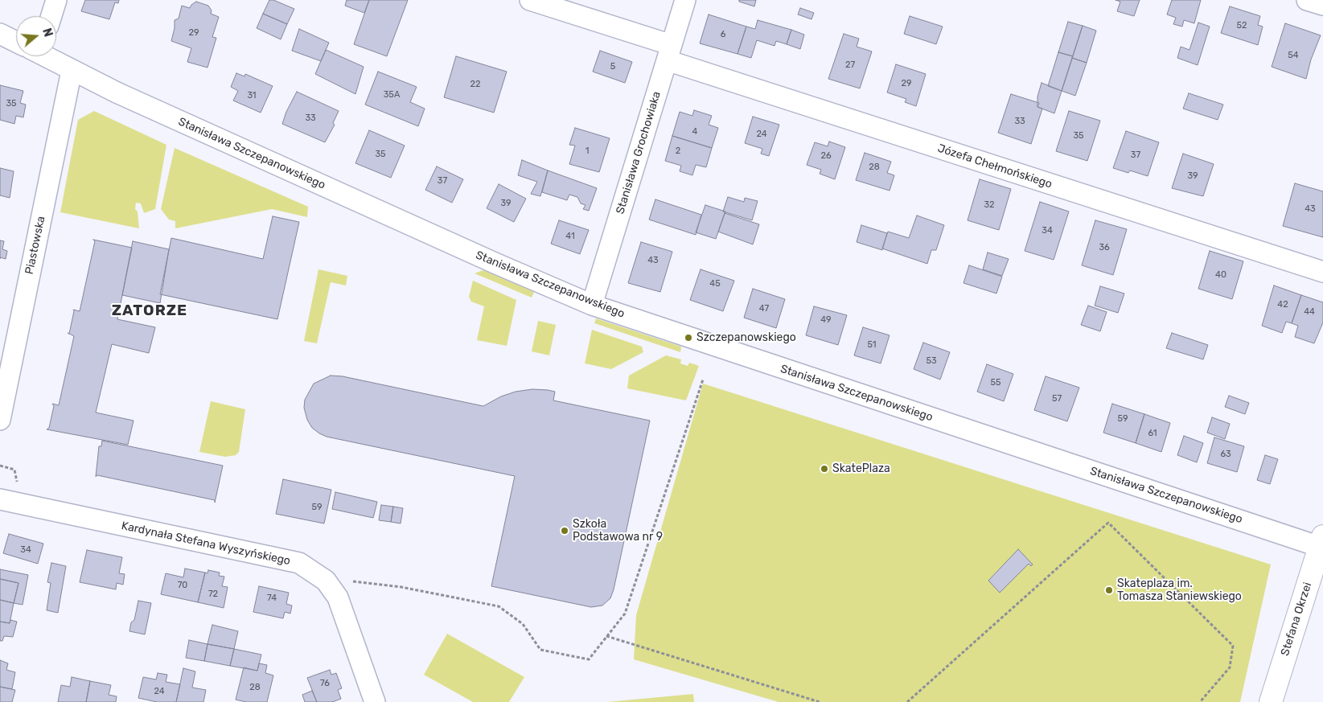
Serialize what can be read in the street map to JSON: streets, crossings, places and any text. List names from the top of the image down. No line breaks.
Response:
{"streets":{"street":["Stanisława Grochowiaka","Stanisława Szczepanowskiego","Józefa Chełmońskiego","Piastowska","Kardynała Stefana Wyszyńskiego","Stefana Okrzei"]},"crossings":[["Stanisława Grochowiaka","Stanisława Szczepanowskiego"],["Stanisława Grochowiaka","Józefa Chełmońskiego"],["Stanisława Szczepanowskiego","Piastowska"],["Stanisława Szczepanowskiego","Stefana Okrzei"]],"districts":["ZATORZE"],"places":["Szczepanowskiego","SkatePlaza","Szkoła Podstawowa nr 9","Skateplaza im. Tomasza Staniewskiego"],"house_numbers":["52","29","6","54","27","5","29","22","35A","31","35","33","33","4","24","35","1","2","35","37","26","28","39","37","39","32","43","34","41","36","43","40","45","42","47","44","49","51","53","55","57","59","61","63","59","34","70","72","74","76","28","24"],"north":"right"}
